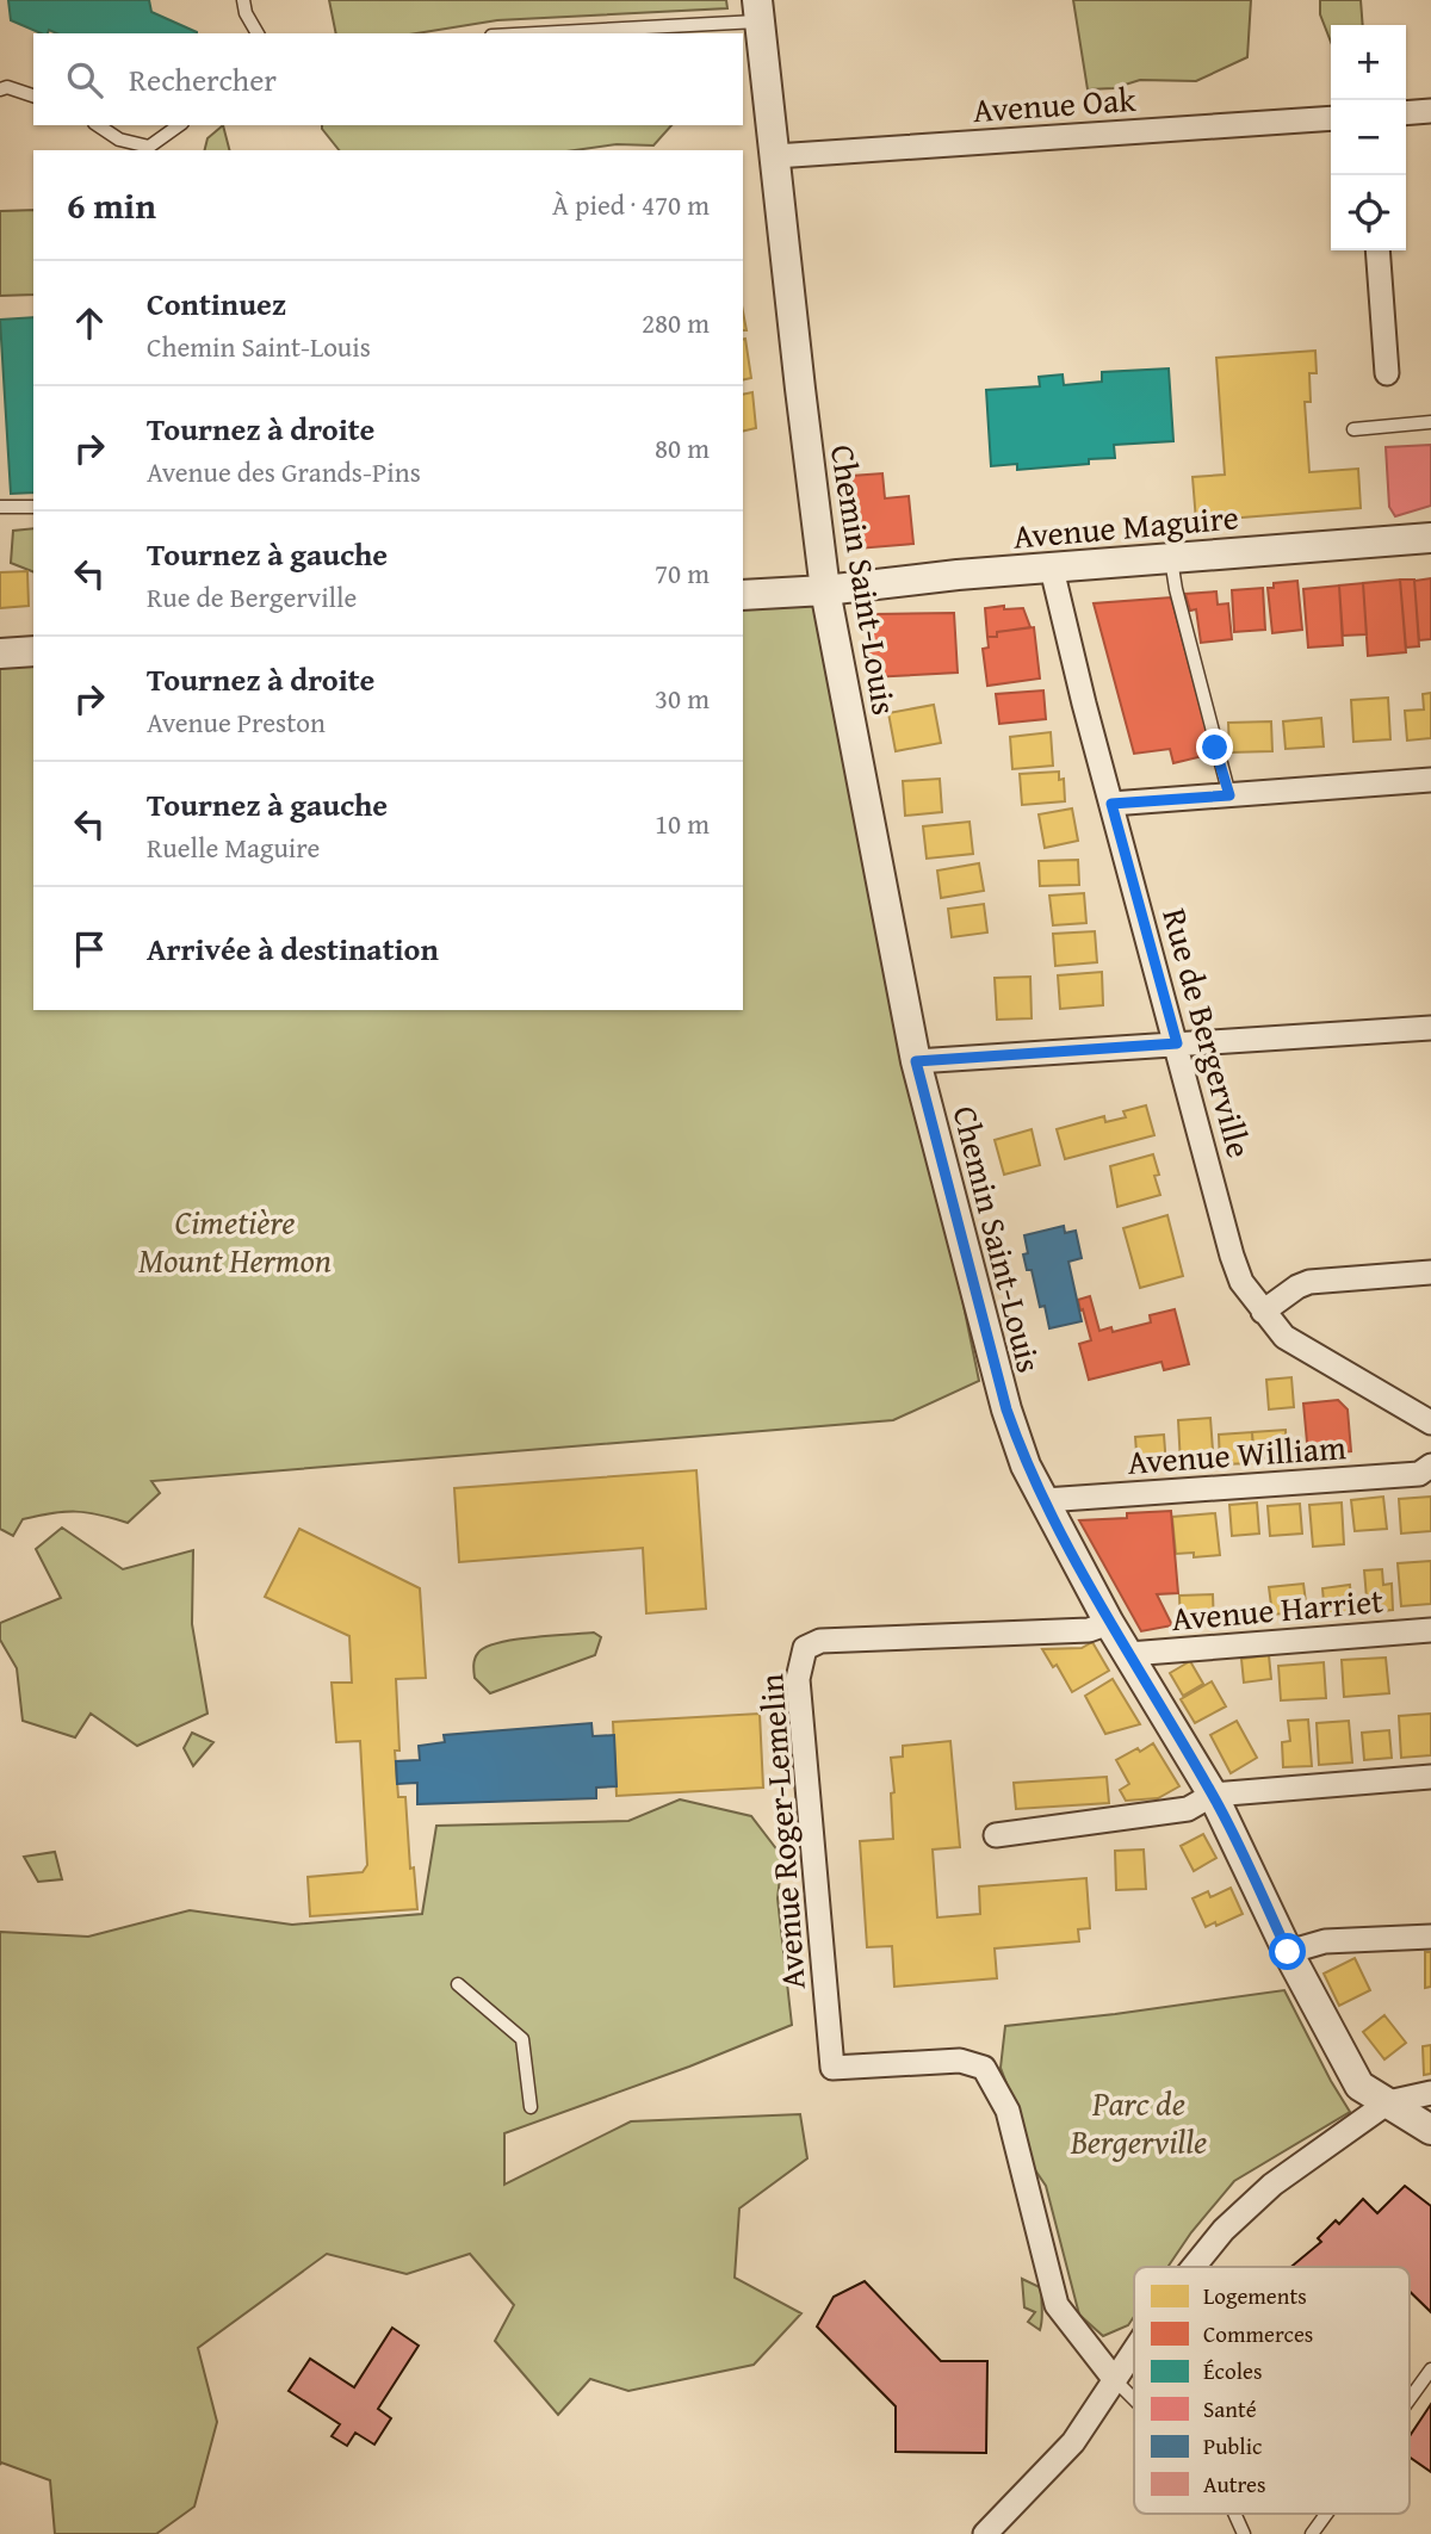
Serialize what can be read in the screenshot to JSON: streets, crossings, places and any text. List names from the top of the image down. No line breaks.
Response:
{"streets":{"street":["Avenue Oak","Avenue Maguire","Chemin Saint-Louis","Rue de Bergerville","Avenue William","Avenue Harriet","Avenue Roger-Lemelin"]},"crossings":[["Avenue Oak","Chemin Saint-Louis"],["Avenue Maguire","Chemin Saint-Louis"],["Avenue Maguire","Rue de Bergerville"],["Chemin Saint-Louis","Avenue William"],["Chemin Saint-Louis","Avenue Harriet"],["Chemin Saint-Louis","Avenue Roger-Lemelin"]],"parks":["Cimetière Mount Hermon","Parc de Bergerville"],"legend":["Logements","Commerces","Écoles","Santé","Public","Autres"],"page":{"map_buttons":["+","−"],"search":"Rechercher","heading":["6 min","À pied · 470 m"],"list":[["Continuez","Chemin Saint-Louis","280 m"],["Tournez à droite","Avenue des Grands-Pins","80 m"],["Tournez à gauche","Rue de Bergerville","70 m"],["Tournez à droite","Avenue Preston","30 m"],["Tournez à gauche","Ruelle Maguire","10 m"],"Arrivée à destination"]}}
